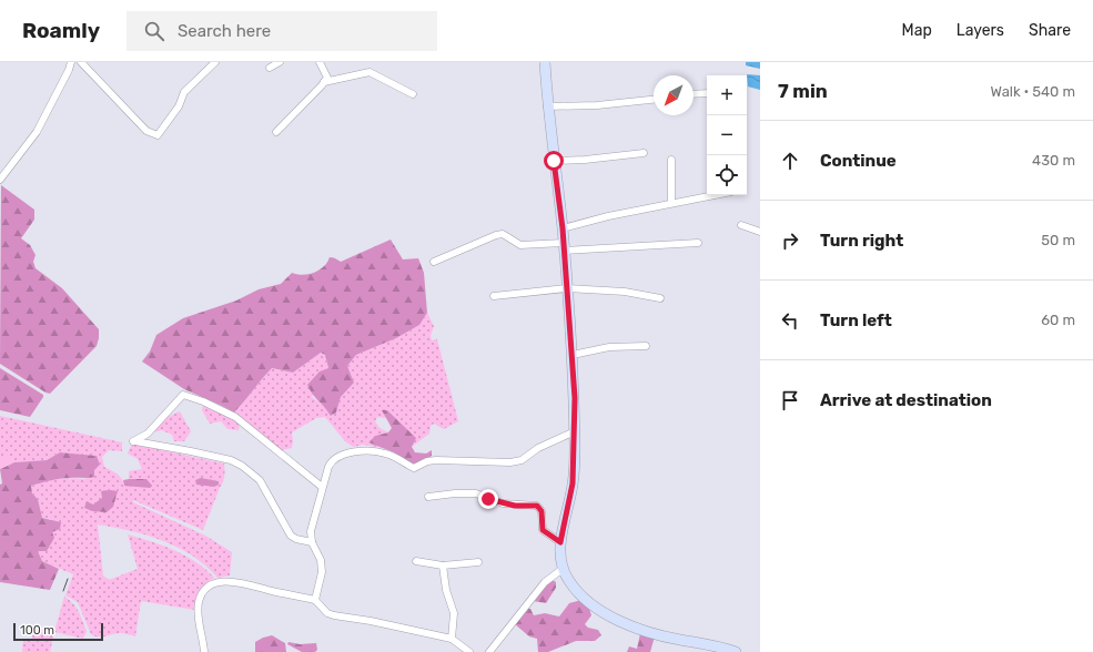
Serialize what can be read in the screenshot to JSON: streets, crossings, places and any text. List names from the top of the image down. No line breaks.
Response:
{"scale_bar":"100 m","north":"bottom left","page":{"header":"Roamly","search":"Search here","nav":["Map","Layers","Share"],"heading":["7 min","Walk · 540 m"],"map_buttons":["+","−"],"list":[["Continue","430 m"],["Turn right","50 m"],["Turn left","60 m"],"Arrive at destination"],"scale":"100 m"}}
